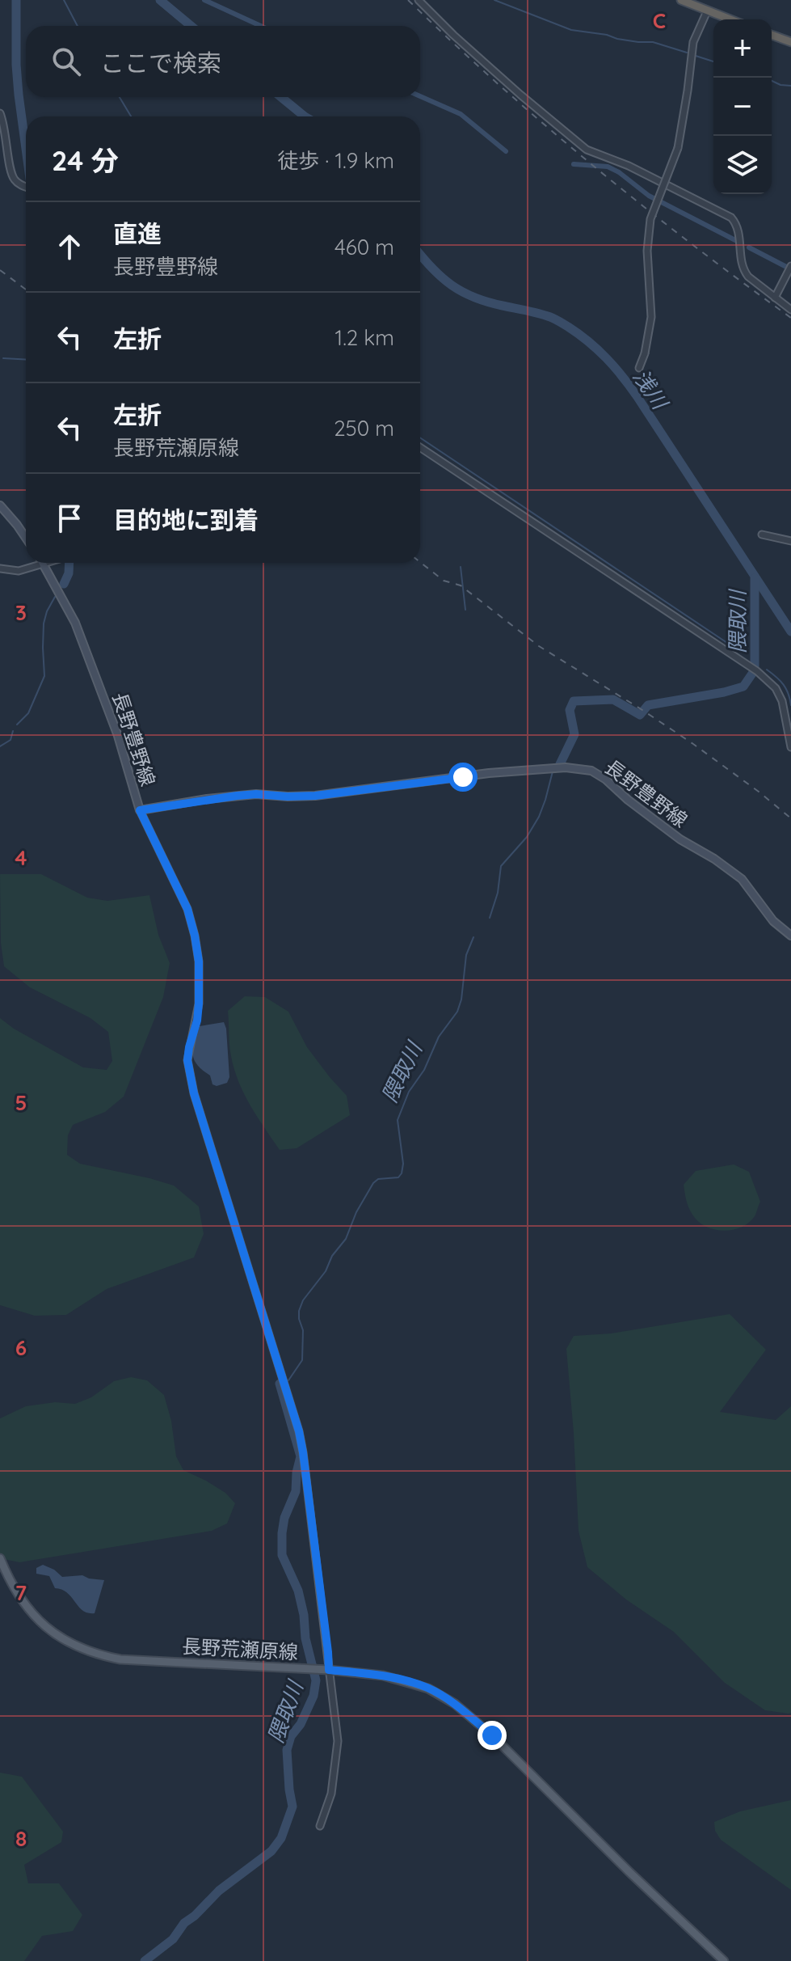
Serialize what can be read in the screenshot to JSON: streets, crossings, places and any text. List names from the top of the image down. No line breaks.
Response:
{"streets":{"main road":["長野豊野線","長野荒瀬原線"]},"water":["浅川","隈取川"],"page":{"map_buttons":["+","−"],"search":"ここで検索","heading":["24 分","徒歩 · 1.9 km"],"list":[["直進","長野豊野線","460 m"],["左折","1.2 km"],["左折","長野荒瀬原線","250 m"],"目的地に到着"]},"grid":{"columns":["C"],"rows":["3","4","5","6","7","8"]}}
